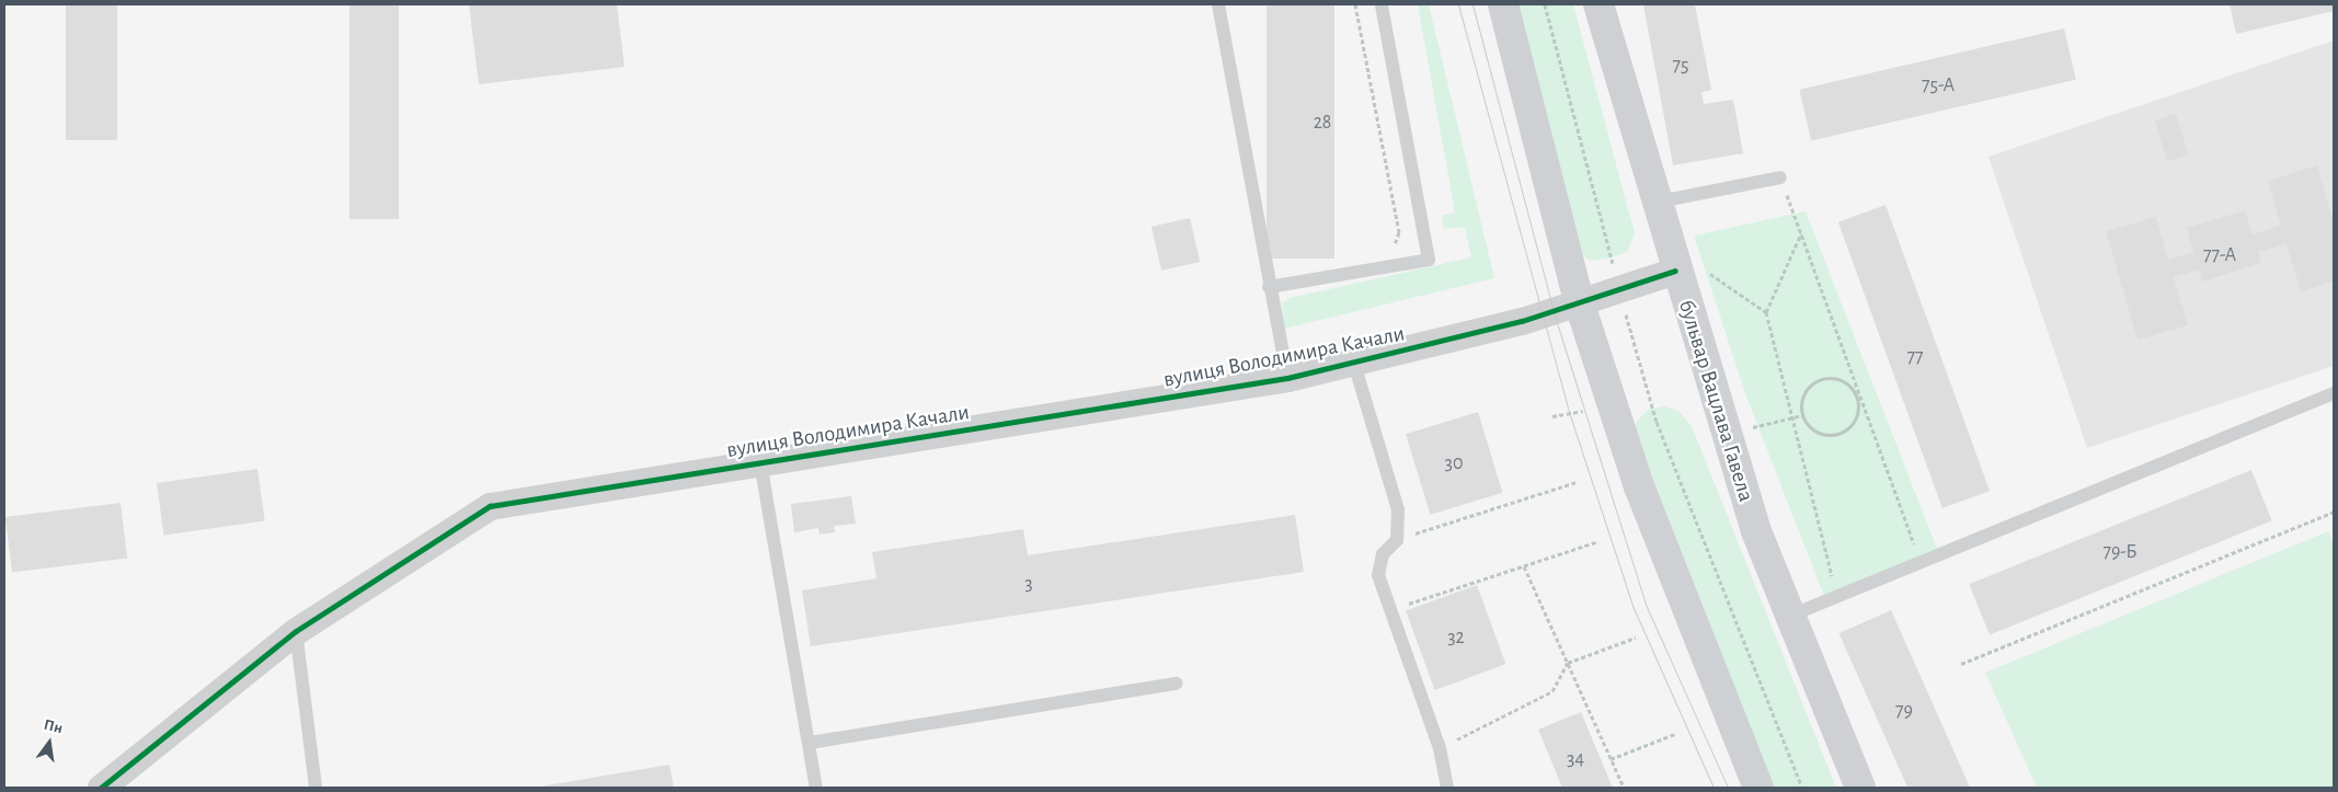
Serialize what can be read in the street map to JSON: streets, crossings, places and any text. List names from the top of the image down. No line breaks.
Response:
{"streets":{"main road":["бульвар Вацлава Гавела"],"street":["вулиця Володимира Качали"]},"crossings":[["вулиця Володимира Качали","бульвар Вацлава Гавела"]],"house_numbers":["75","75-А","28","77-А","77","30","79-Б","3","32","79","34"],"north":"top"}
